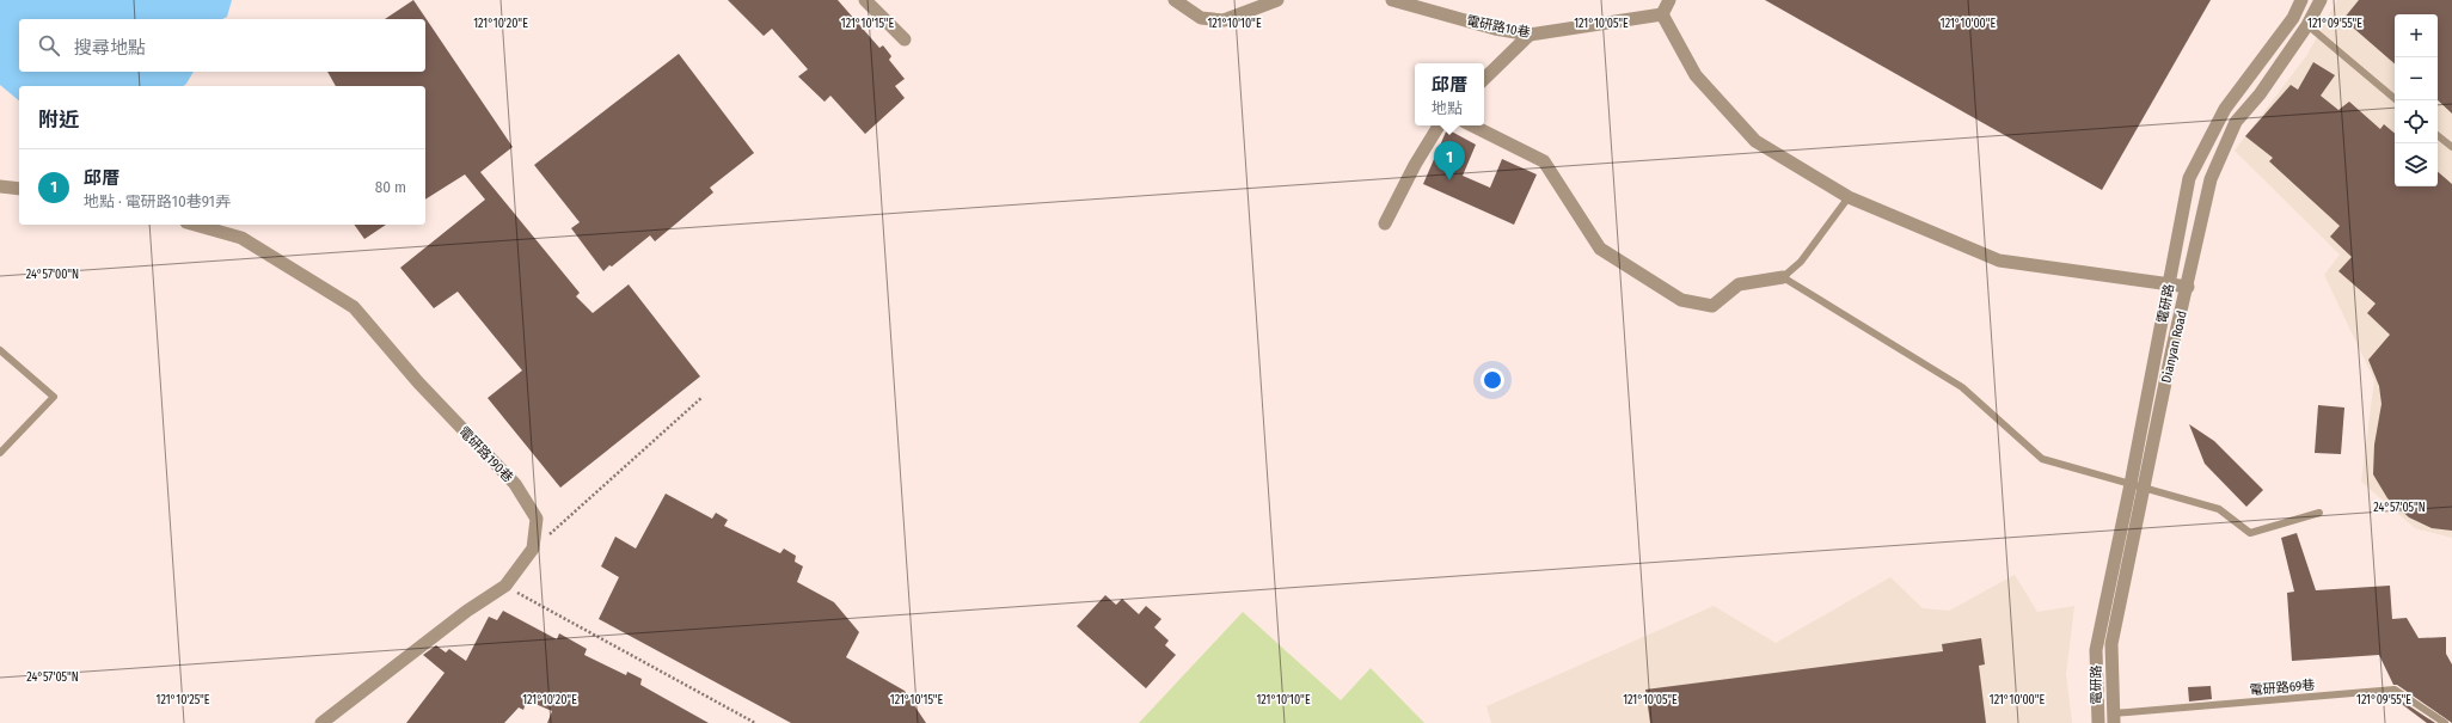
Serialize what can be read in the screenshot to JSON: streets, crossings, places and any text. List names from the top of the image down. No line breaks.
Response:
{"streets":{"street":["電研路10巷","電研路","Dianyan Road","電研路190巷"],"lane":["電研路69巷"]},"crossings":[["電研路","Dianyan Road"],["Dianyan Road","電研路69巷"]],"page":{"map_buttons":["+","−"],"search":"搜尋地點","popup":["邱厝","地點"],"heading":"附近","pins":"1","list":[{"mark":"1","name":"邱厝","note":"地點 · 電研路10巷91弄","value":"80 m"}]},"coordinates":["121°10'20\"E","121°10'15\"E","121°10'10\"E","121°10'05\"E","121°10'00\"E","121°09'55\"E","24°57'00\"N","24°57'05\"N","121°10'25\"E"]}
